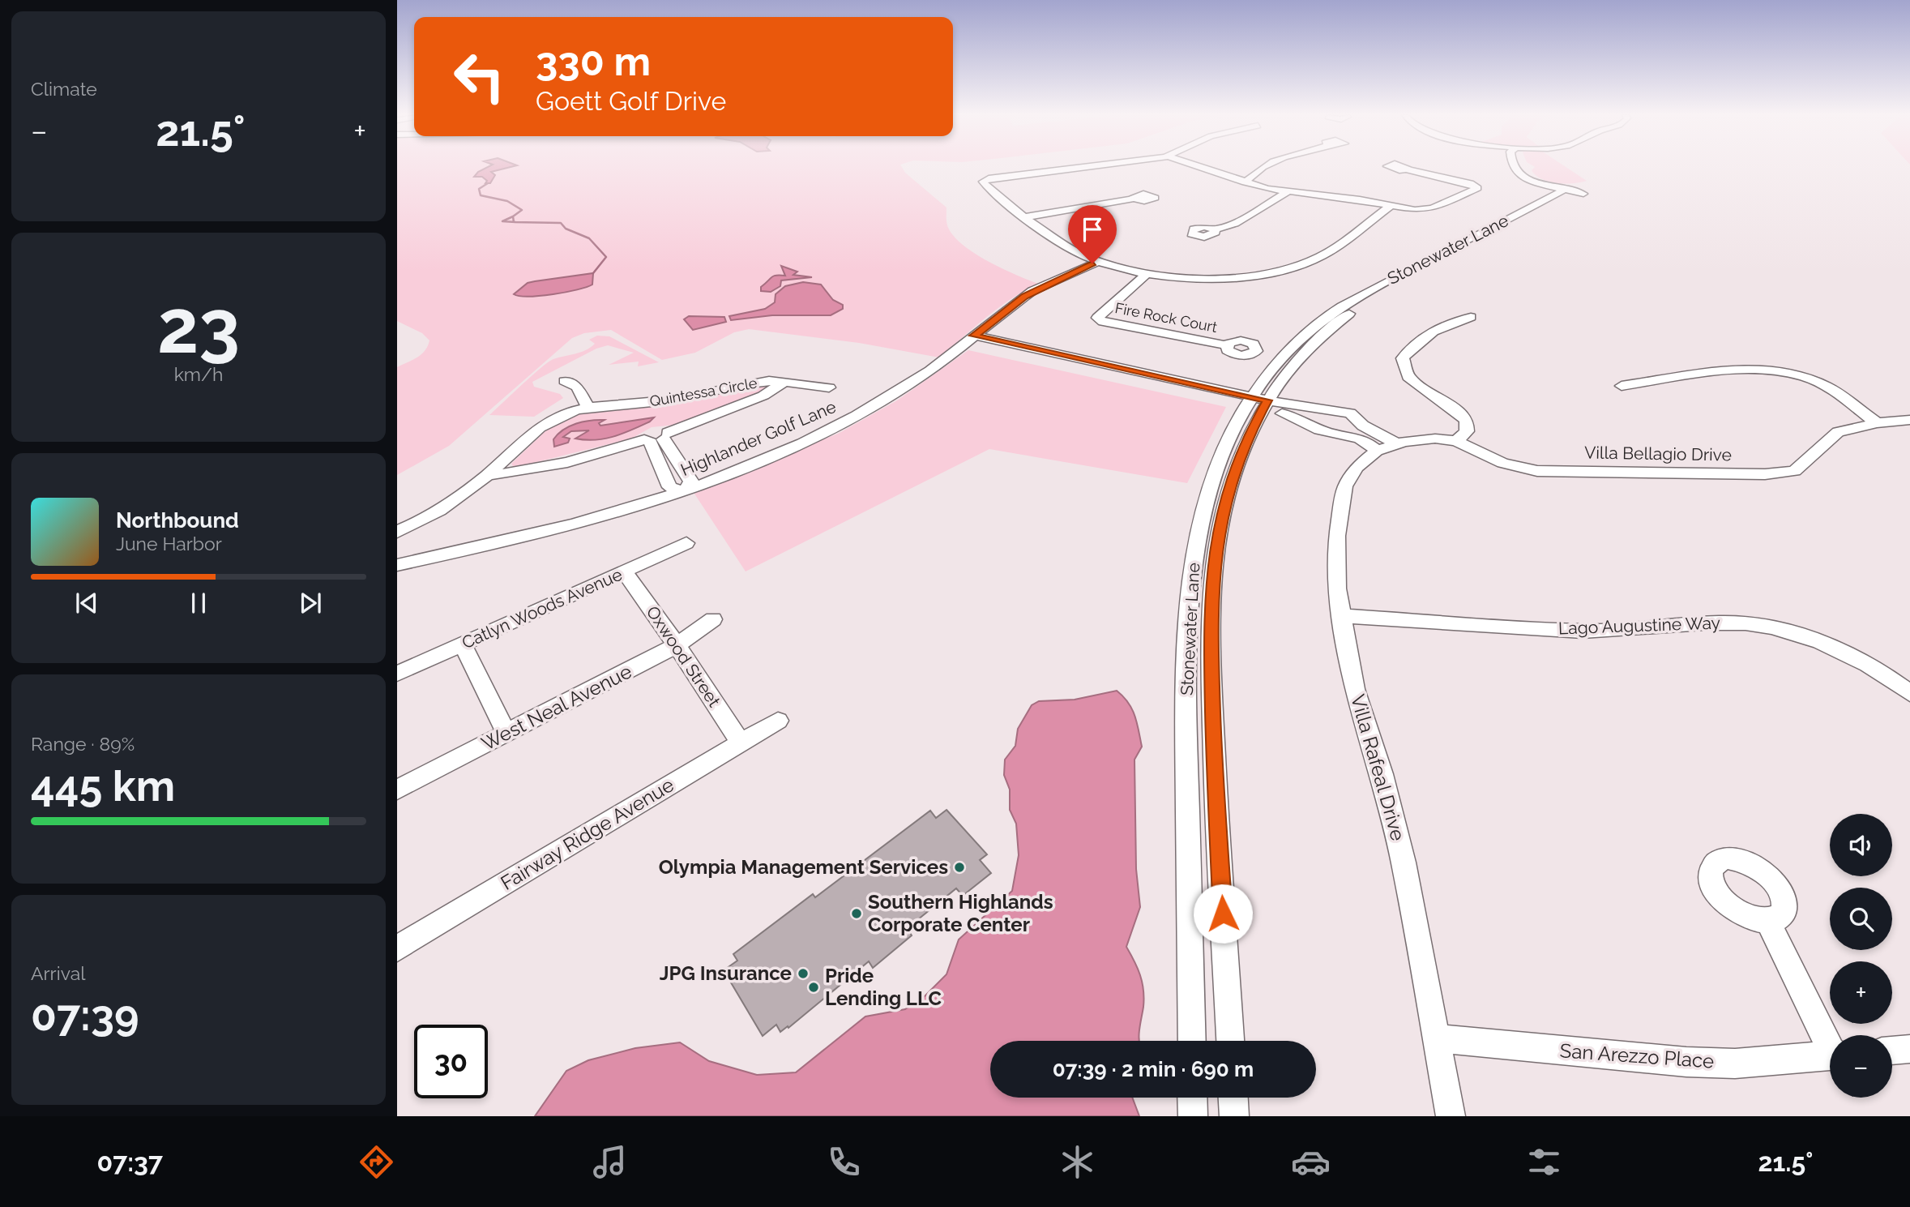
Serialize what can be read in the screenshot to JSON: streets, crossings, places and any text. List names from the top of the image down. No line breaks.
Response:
{"streets":{"street":["Stonewater Lane","Fire Rock Court","Quintessa Circle","Highlander Golf Lane","Villa Bellagio Drive","Catlyn Woods Avenue","Lago Augustine Way","Oxwood Street","West Neal Avenue","Villa Rafeal Drive","Fairway Ridge Avenue","San Arezzo Place"]},"crossings":[["Villa Bellagio Drive","Villa Rafeal Drive"],["Catlyn Woods Avenue","Oxwood Street"],["Lago Augustine Way","Villa Rafeal Drive"],["Oxwood Street","West Neal Avenue"],["Oxwood Street","Fairway Ridge Avenue"],["Villa Rafeal Drive","San Arezzo Place"]],"places":["Olympia Management Services","Southern Highlands Corporate Center","JPG Insurance","Pride Lending LLC"],"page":{"tile":["Climate",["23","km/h"],["Range · 89%","445 km"],["Arrival","07:39"]],"turn":["330 m","Goett Golf Drive"],"heat":["−","21.5°","+"],"song":["Northbound","June Harbor"],"map_buttons":["+","−"],"limit":"30","trip":"07:39 · 2 min · 690 m","tabs":["07:37","21.5°"]}}
